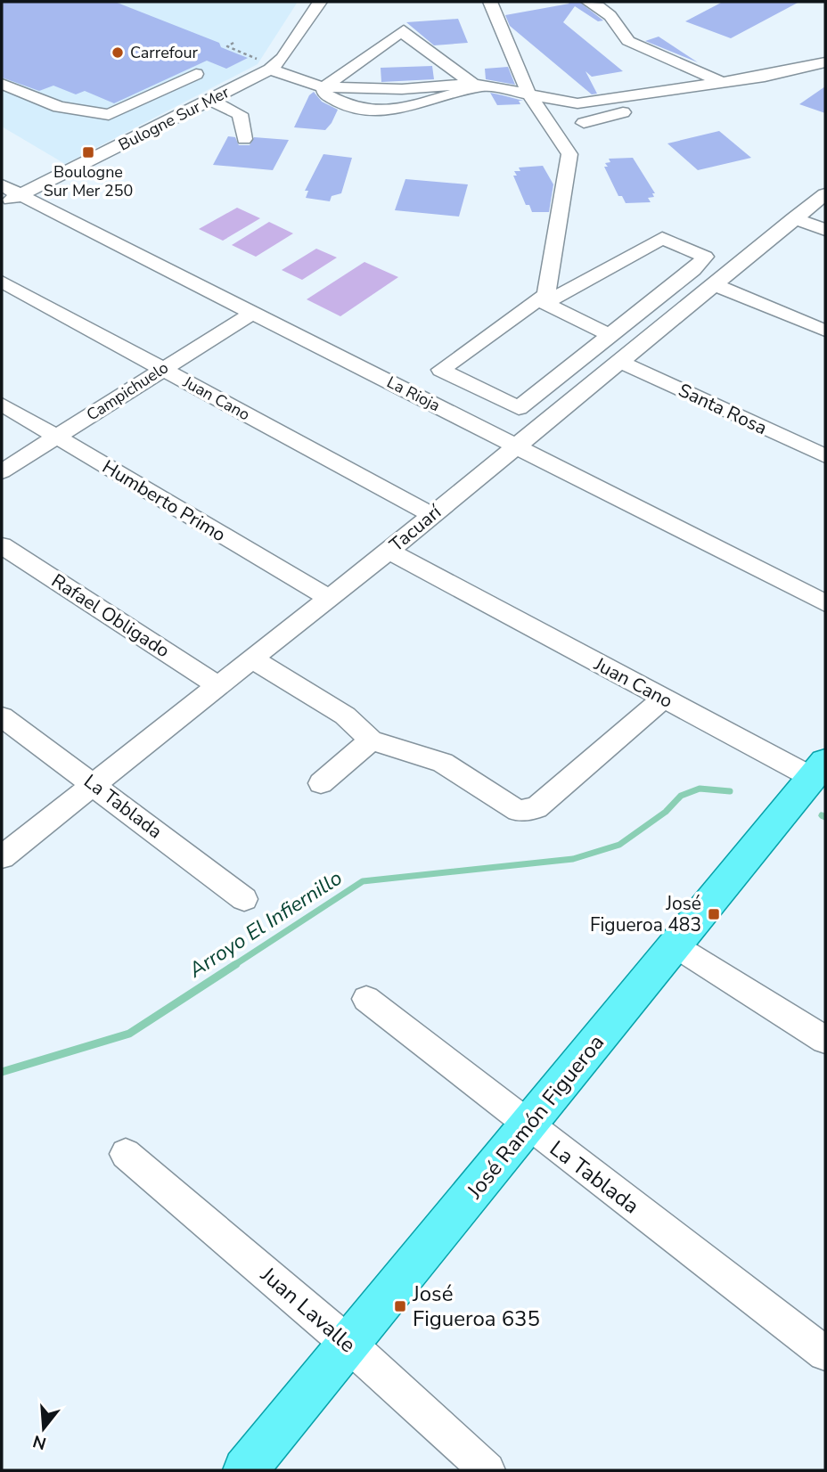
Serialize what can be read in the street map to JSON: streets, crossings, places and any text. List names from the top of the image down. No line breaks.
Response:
{"streets":{"main road":["José Ramón Figueroa"],"street":["Bulogne Sur Mer","Campichuelo","La Rioja","Juan Cano","Santa Rosa","Humberto Primo","Tacuarí","Rafael Obligado","La Tablada","Juan Lavalle"]},"crossings":[["Bulogne Sur Mer","La Rioja"],["Campichuelo","La Rioja"],["Campichuelo","Juan Cano"],["Campichuelo","Humberto Primo"],["La Rioja","Tacuarí"],["Juan Cano","Tacuarí"],["Juan Cano","José Ramón Figueroa"],["Santa Rosa","Tacuarí"],["Humberto Primo","Tacuarí"],["Tacuarí","Rafael Obligado"],["Tacuarí","La Tablada"],["La Tablada","José Ramón Figueroa"],["José Ramón Figueroa","Juan Lavalle"]],"water":["Arroyo El Infiernillo"],"places":{"other":["Carrefour"],"transit":["Boulogne Sur Mer 250","José Figueroa 483","José Figueroa 635"]},"north":"bottom"}
